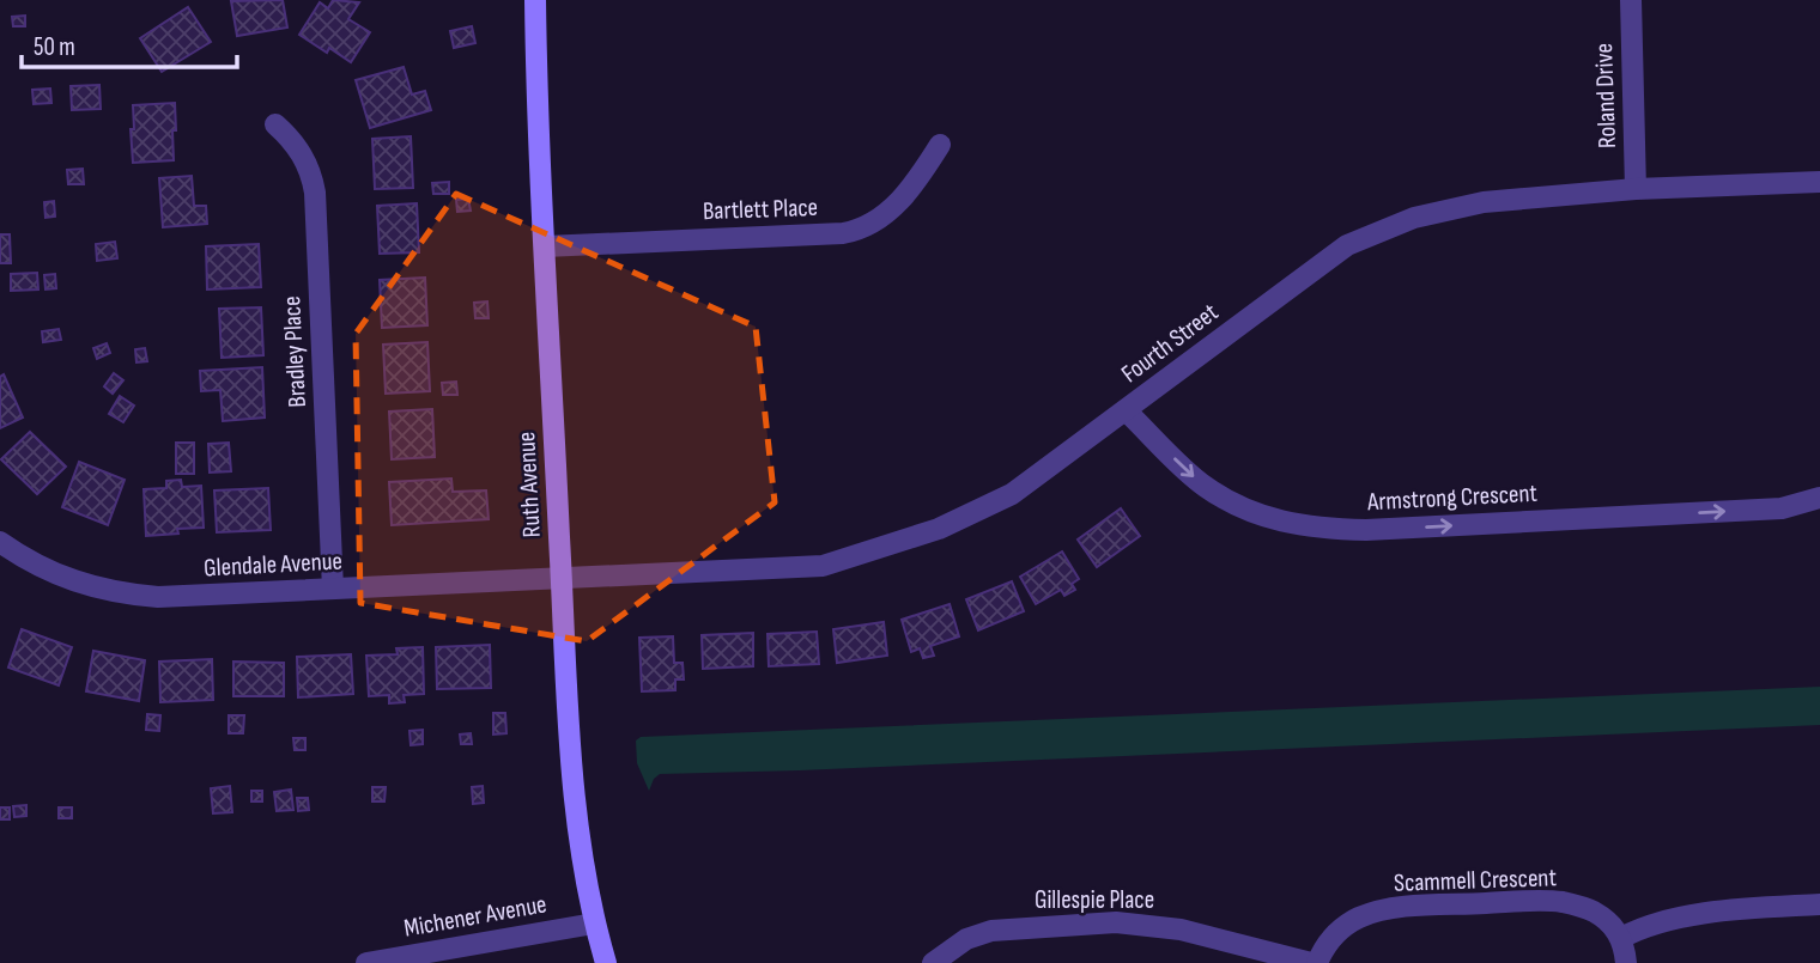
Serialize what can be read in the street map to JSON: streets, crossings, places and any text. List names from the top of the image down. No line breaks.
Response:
{"streets":{"main road":["Ruth Avenue"],"street":["Roland Drive","Bartlett Place","Fourth Street","Bradley Place","Armstrong Crescent","Glendale Avenue","Scammell Crescent","Gillespie Place","Michener Avenue"]},"crossings":[["Roland Drive","Fourth Street"],["Bartlett Place","Ruth Avenue"],["Fourth Street","Ruth Avenue"],["Fourth Street","Armstrong Crescent"],["Fourth Street","Glendale Avenue"],["Bradley Place","Glendale Avenue"],["Ruth Avenue","Glendale Avenue"],["Ruth Avenue","Michener Avenue"],["Scammell Crescent","Gillespie Place"]],"one_way":["Armstrong Crescent"],"scale_bar":"50 m"}
